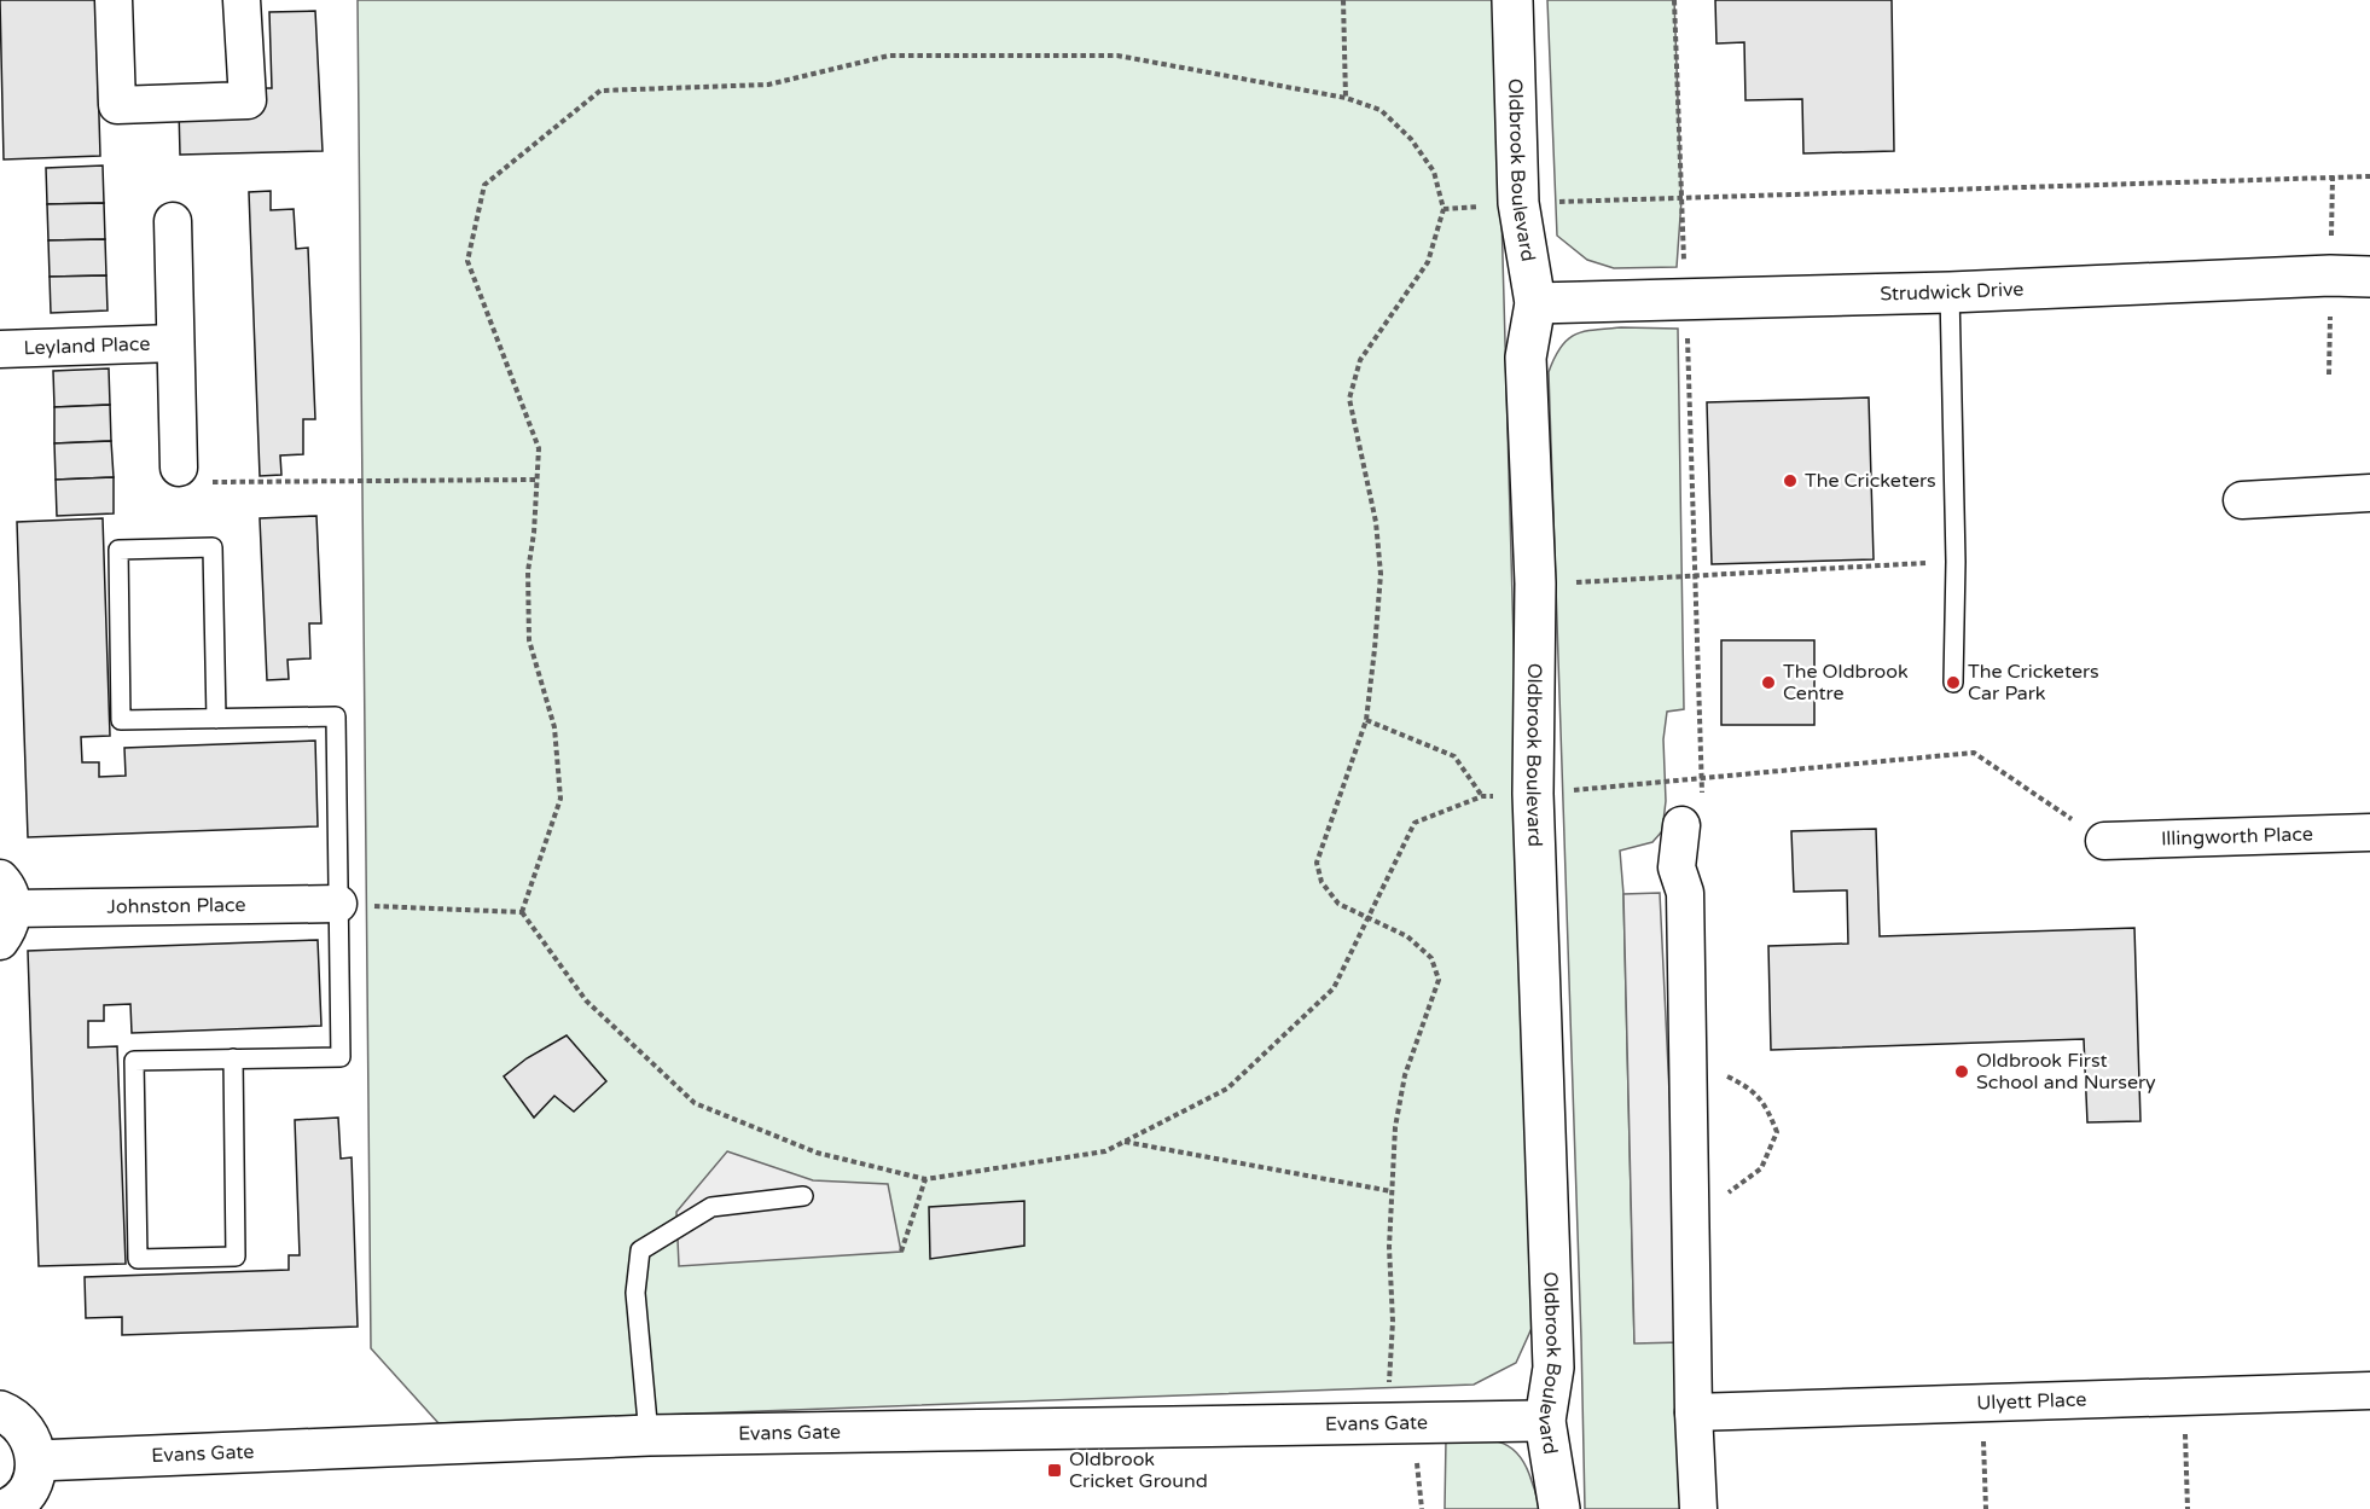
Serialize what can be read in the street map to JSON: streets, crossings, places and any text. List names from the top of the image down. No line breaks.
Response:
{"streets":{"street":["Oldbrook Boulevard","Strudwick Drive","Leyland Place","Illingworth Place","Johnston Place","Ulyett Place","Evans Gate"]},"crossings":[["Oldbrook Boulevard","Strudwick Drive"],["Oldbrook Boulevard","Evans Gate"]],"places":{"other":["The Cricketers","The Oldbrook Centre","The Cricketers Car Park","Oldbrook First School and Nursery"],"transit":["Oldbrook Cricket Ground"]}}
